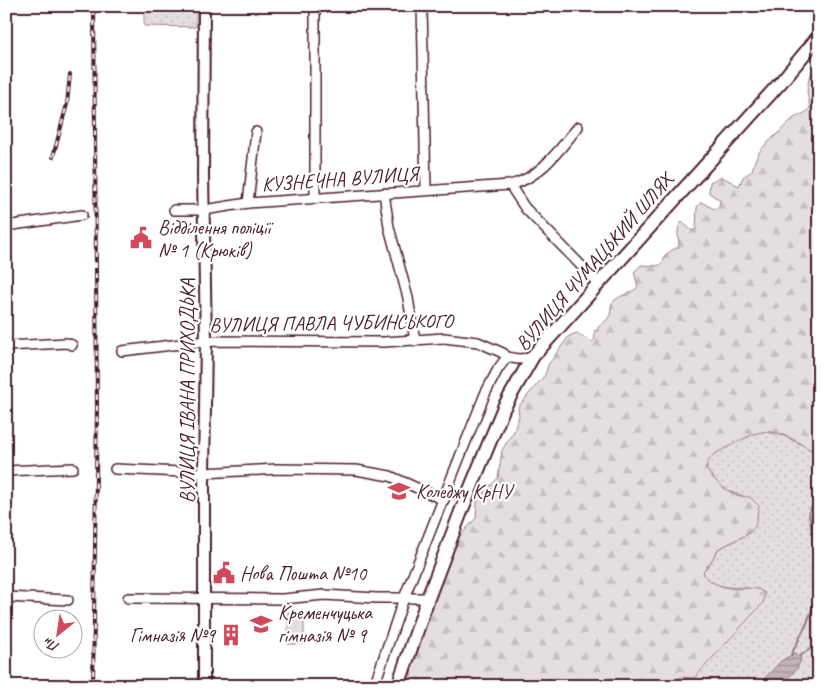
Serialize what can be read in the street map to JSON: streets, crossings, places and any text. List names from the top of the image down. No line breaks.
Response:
{"streets":{"highway":["ВУЛИЦЯ ЧУМАЦЬКИЙ ШЛЯХ"],"main road":["ВУЛИЦЯ ІВАНА ПРИХОДЬКА"],"street":["КУЗНЕЧНА ВУЛИЦЯ","ВУЛИЦЯ ПАВЛА ЧУБИНСЬКОГО"]},"crossings":[["КУЗНЕЧНА ВУЛИЦЯ","ВУЛИЦЯ ІВАНА ПРИХОДЬКА"],["ВУЛИЦЯ ПАВЛА ЧУБИНСЬКОГО","ВУЛИЦЯ ІВАНА ПРИХОДЬКА"]],"places":{"public building":["Відділення поліції № 1 (Крюків)","Нова Пошта №10"],"school or university":["Коледжу КрНУ","Кременчуцька гімназія № 9"],"building":["Гімназія №9"]},"north":"bottom left"}
